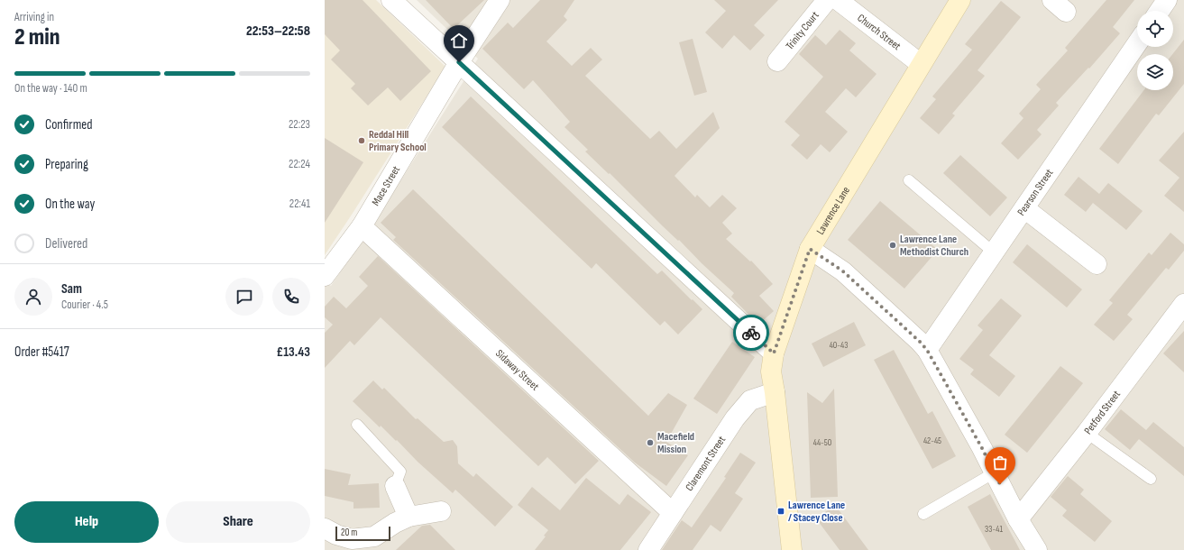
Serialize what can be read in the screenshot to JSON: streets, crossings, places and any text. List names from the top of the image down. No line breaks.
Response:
{"streets":{"street":["Trinity Court","Church Street","Mace Street","Pearson Street","Lawrence Lane","Sidaway Street","Petford Street","Claremont Street"]},"crossings":[["Church Street","Lawrence Lane"],["Mace Street","Sidaway Street"],["Lawrence Lane","Claremont Street"],["Sidaway Street","Claremont Street"]],"places":{"other":["Reddal Hill Primary School","Lawrence Lane Methodist Church","Macefield Mission"],"transit":["Lawrence Lane / Stacey Close"]},"house_numbers":["40-43","42-45","44-50","33-41"],"scale_bar":"20 m","page":{"heading":["2 min","Arriving in","22:53–22:58"],"panel":["Sam","Courier · 4.5","Order #5417","£13.43"],"bar":"On the way · 140 m","list":[["Confirmed","22:23"],["Preparing","22:24"],["On the way","22:41"],"Delivered"],"buttons":["Help","Share"],"scale":"20 m"}}
